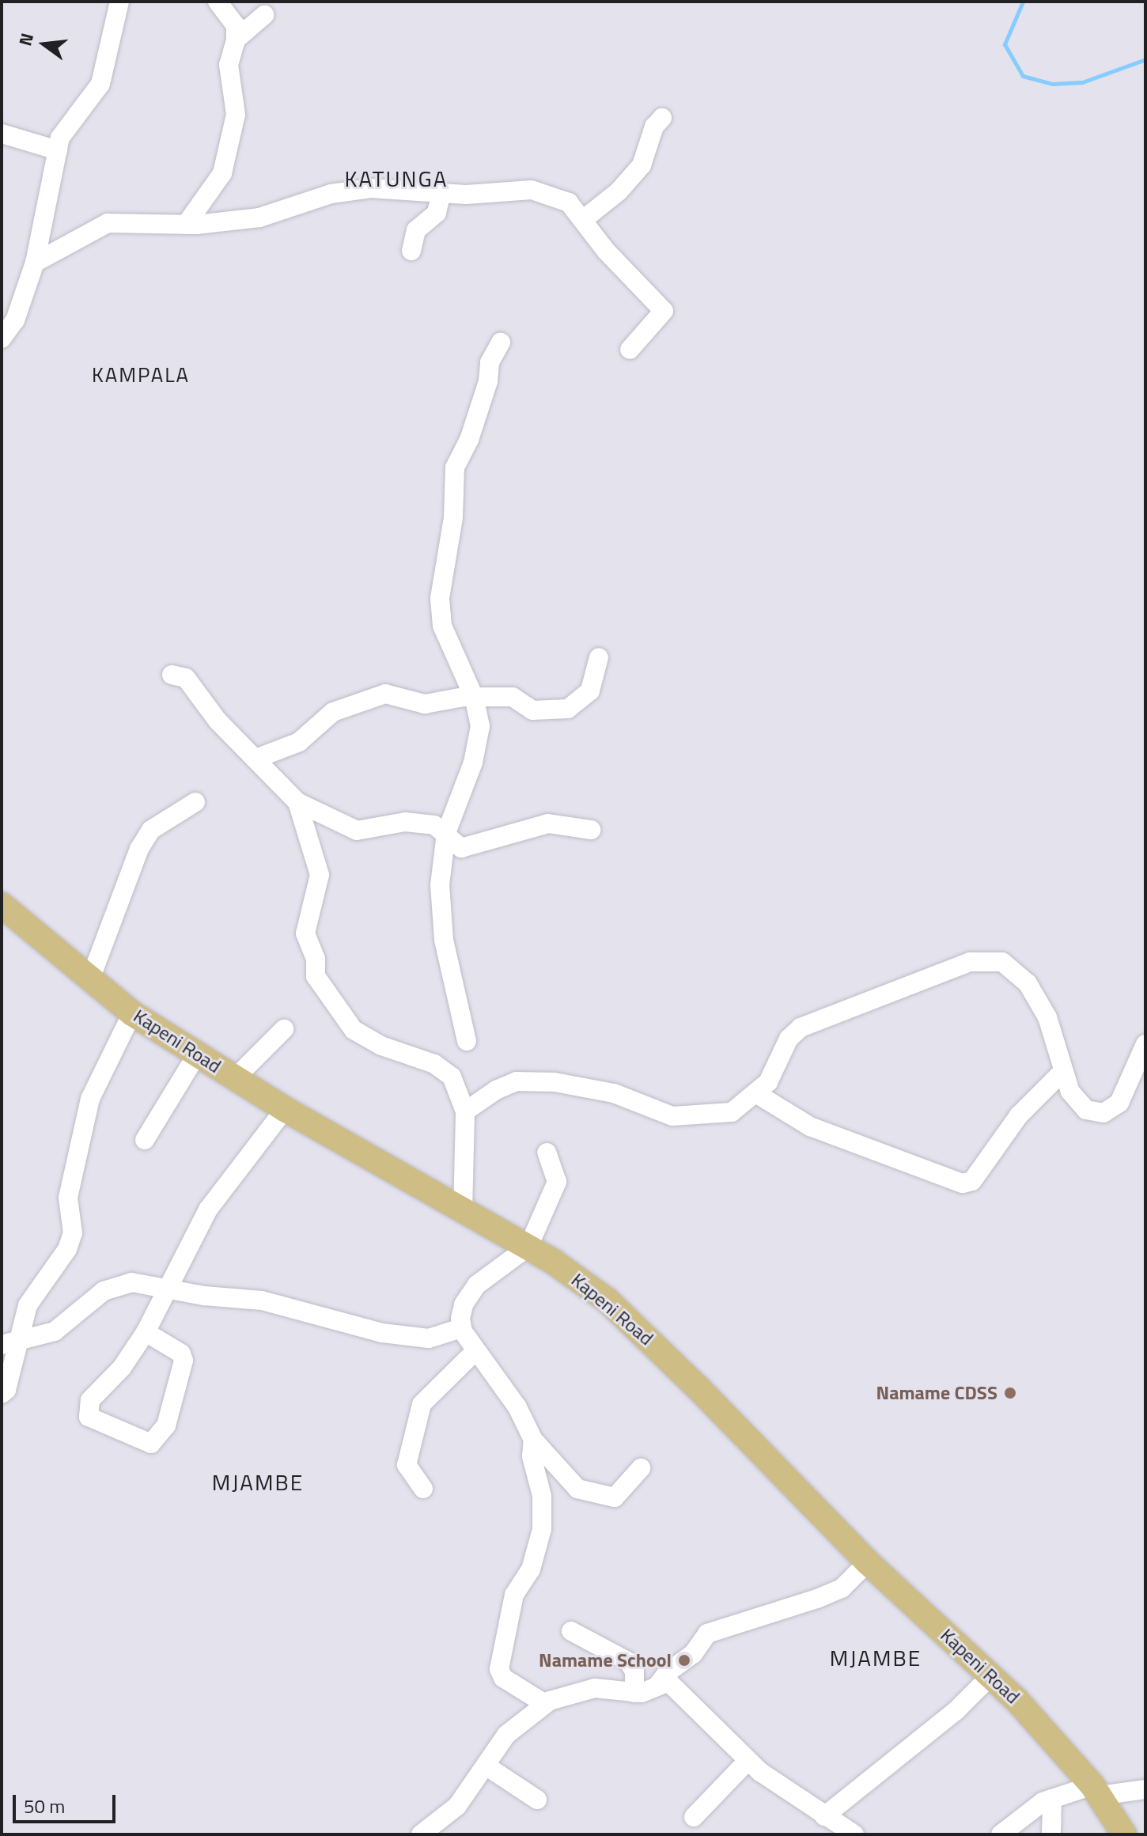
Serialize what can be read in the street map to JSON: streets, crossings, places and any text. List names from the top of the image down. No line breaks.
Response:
{"streets":{"main road":["Kapeni Road"]},"districts":["KATUNGA","KAMPALA","MJAMBE","MJAMBE"],"places":["Namame CDSS","Namame School"],"scale_bar":"50 m","north":"left"}
